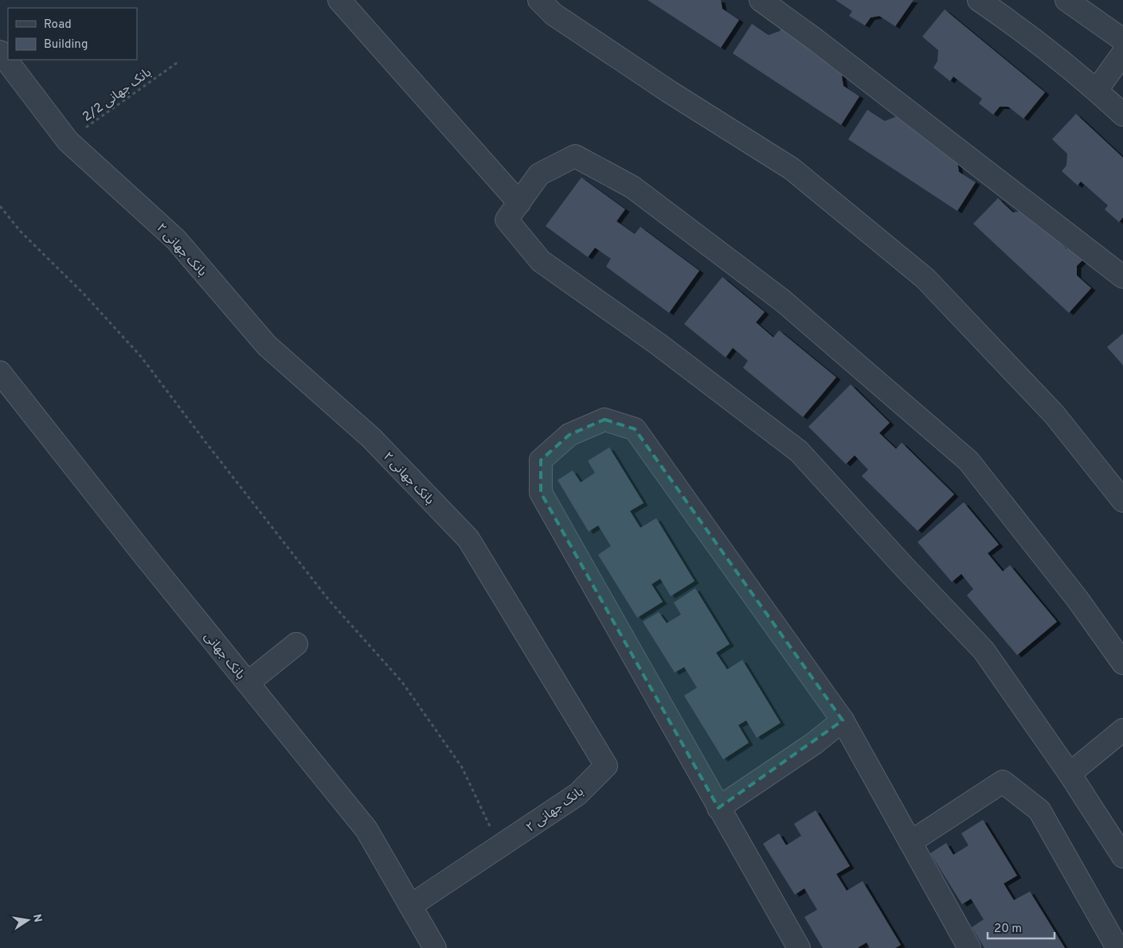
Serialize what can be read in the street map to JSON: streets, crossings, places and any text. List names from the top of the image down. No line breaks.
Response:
{"streets":{"street":["بانک جهانی ۲","بانک جهانی"],"path":["بانک جهانی 2/2"]},"crossings":[["بانک جهانی 2/2","بانک جهانی ۲"],["بانک جهانی ۲","بانک جهانی"]],"legend":["Road","Building"],"scale_bar":"20 m","north":"right"}
